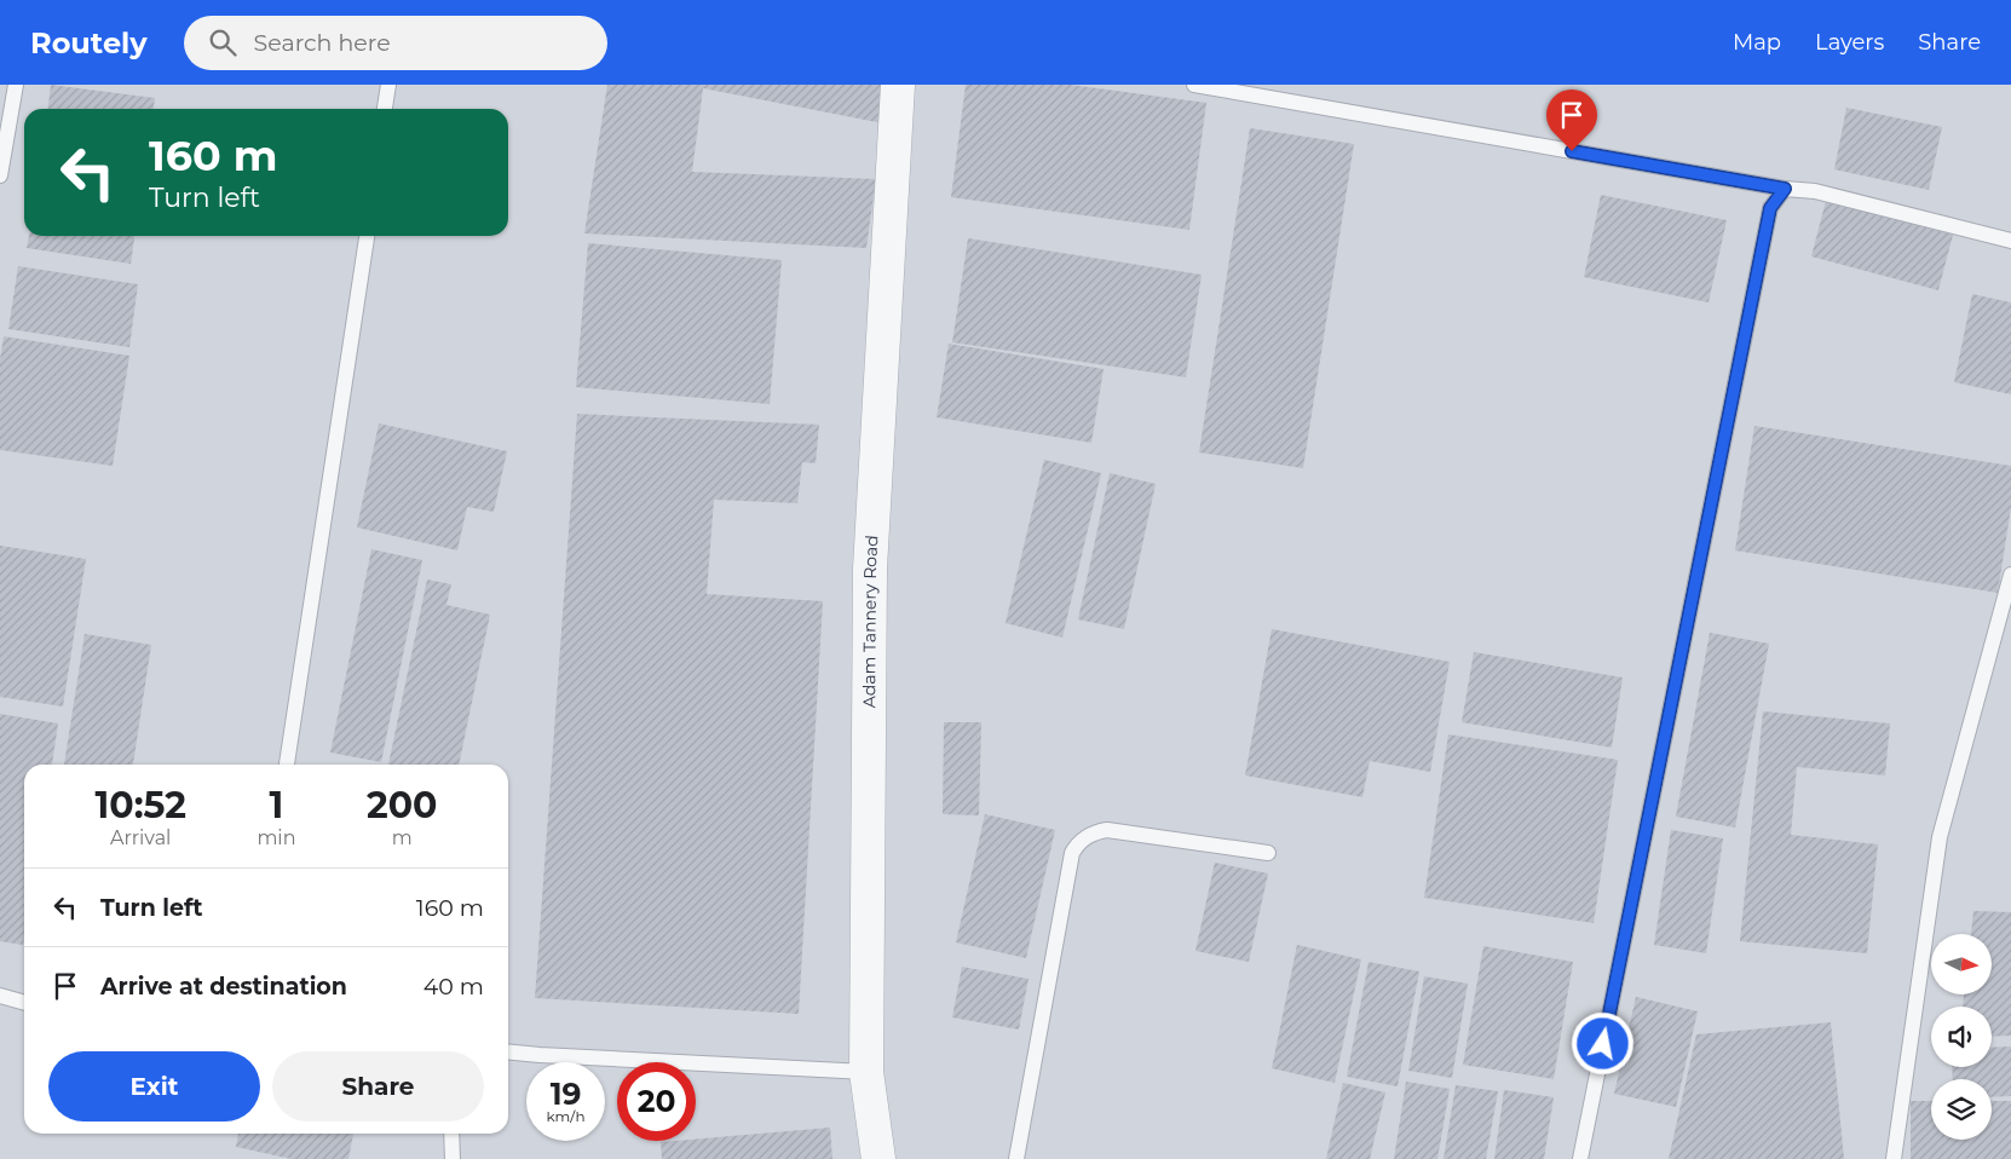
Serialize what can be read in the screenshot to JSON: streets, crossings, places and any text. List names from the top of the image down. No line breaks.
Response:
{"streets":{"street":["Adam Tannery Road"]},"north":"right","page":{"header":"Routely","search":"Search here","nav":["Map","Layers","Share"],"turn":["160 m","Turn left"],"eta":["10:52","Arrival","1","min","200","m"],"list":[{"name":"Turn left","value":"160 m"},{"name":"Arrive at destination","value":"40 m"}],"buttons":["Exit","Share"],"speed":"19 km/h","limit":"20"}}
